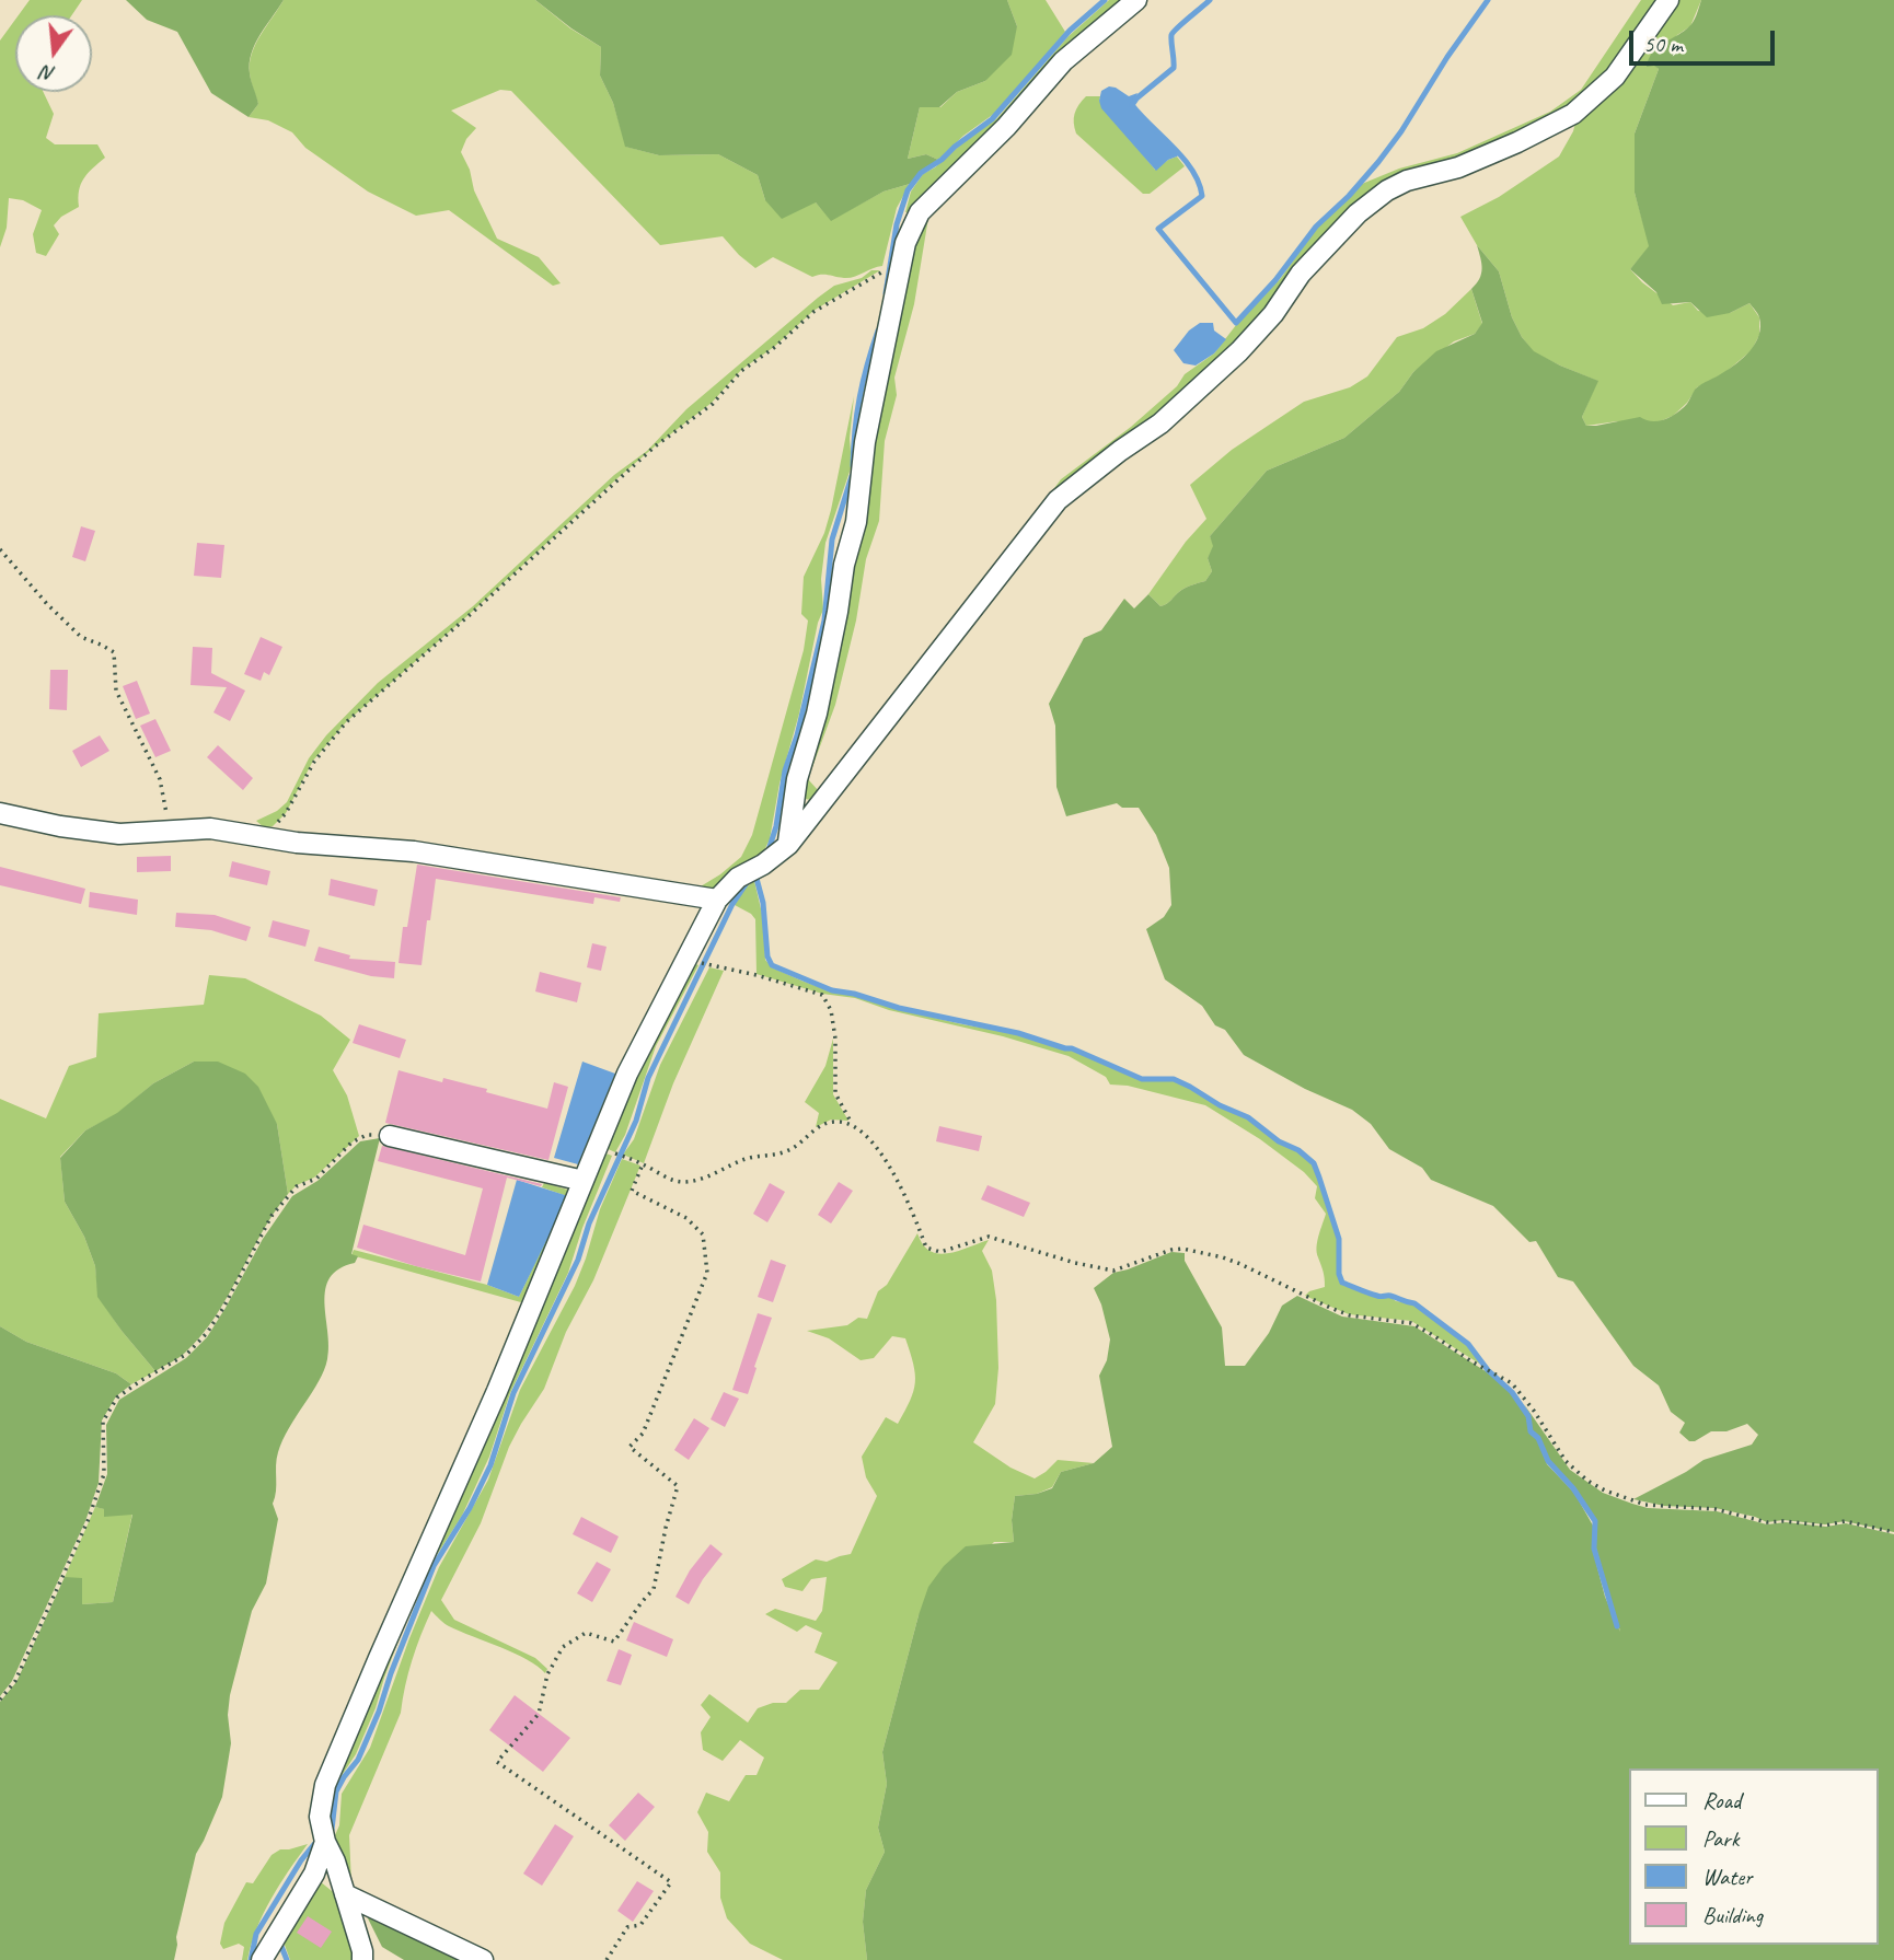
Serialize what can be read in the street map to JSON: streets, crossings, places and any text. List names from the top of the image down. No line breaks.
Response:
{"legend":["Road","Park","Water","Building"],"scale_bar":"50 m","north":"bottom"}
